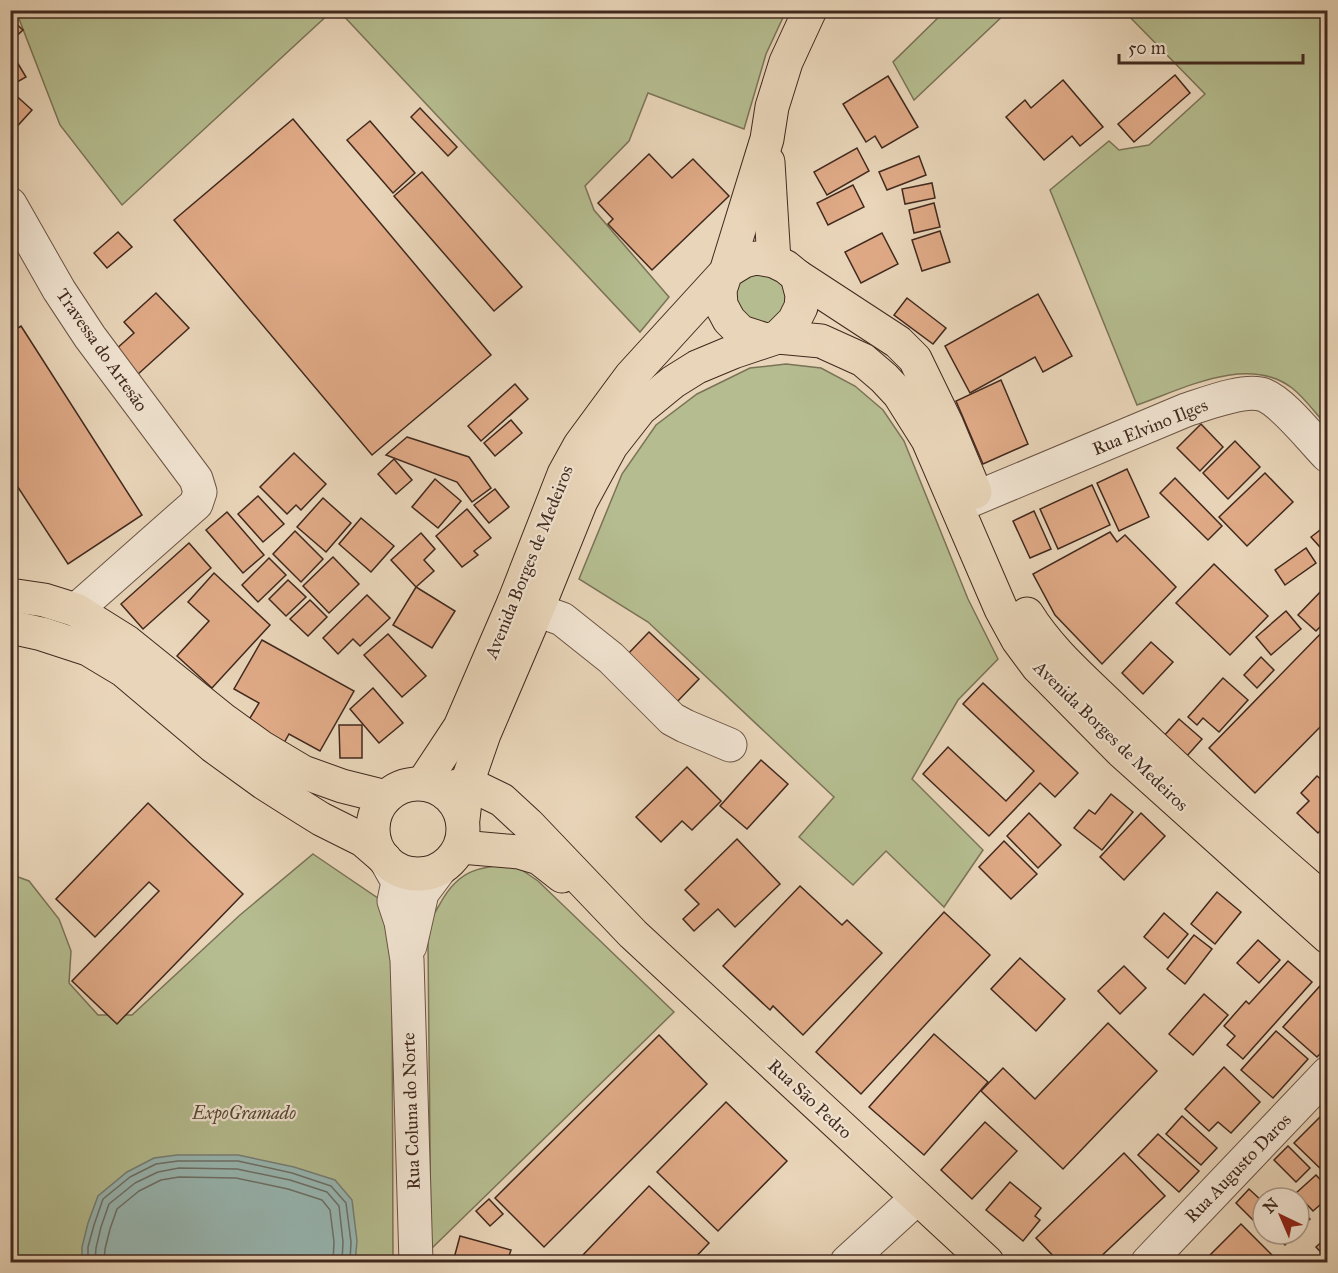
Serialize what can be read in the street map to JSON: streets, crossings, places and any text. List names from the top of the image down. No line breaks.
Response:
{"streets":{"main road":["Avenida Borges de Medeiros","Rua São Pedro"],"street":["Travessa do Artesão","Rua Elvino Ilges","Rua Coluna do Norte","Rua Augusto Daros"]},"crossings":[["Rua Elvino Ilges","Avenida Borges de Medeiros"],["Avenida Borges de Medeiros","Rua São Pedro"],["Avenida Borges de Medeiros","Rua Coluna do Norte"],["Rua São Pedro","Rua Coluna do Norte"]],"parks":["ExpoGramado"],"scale_bar":"50 m","north":"top left"}
